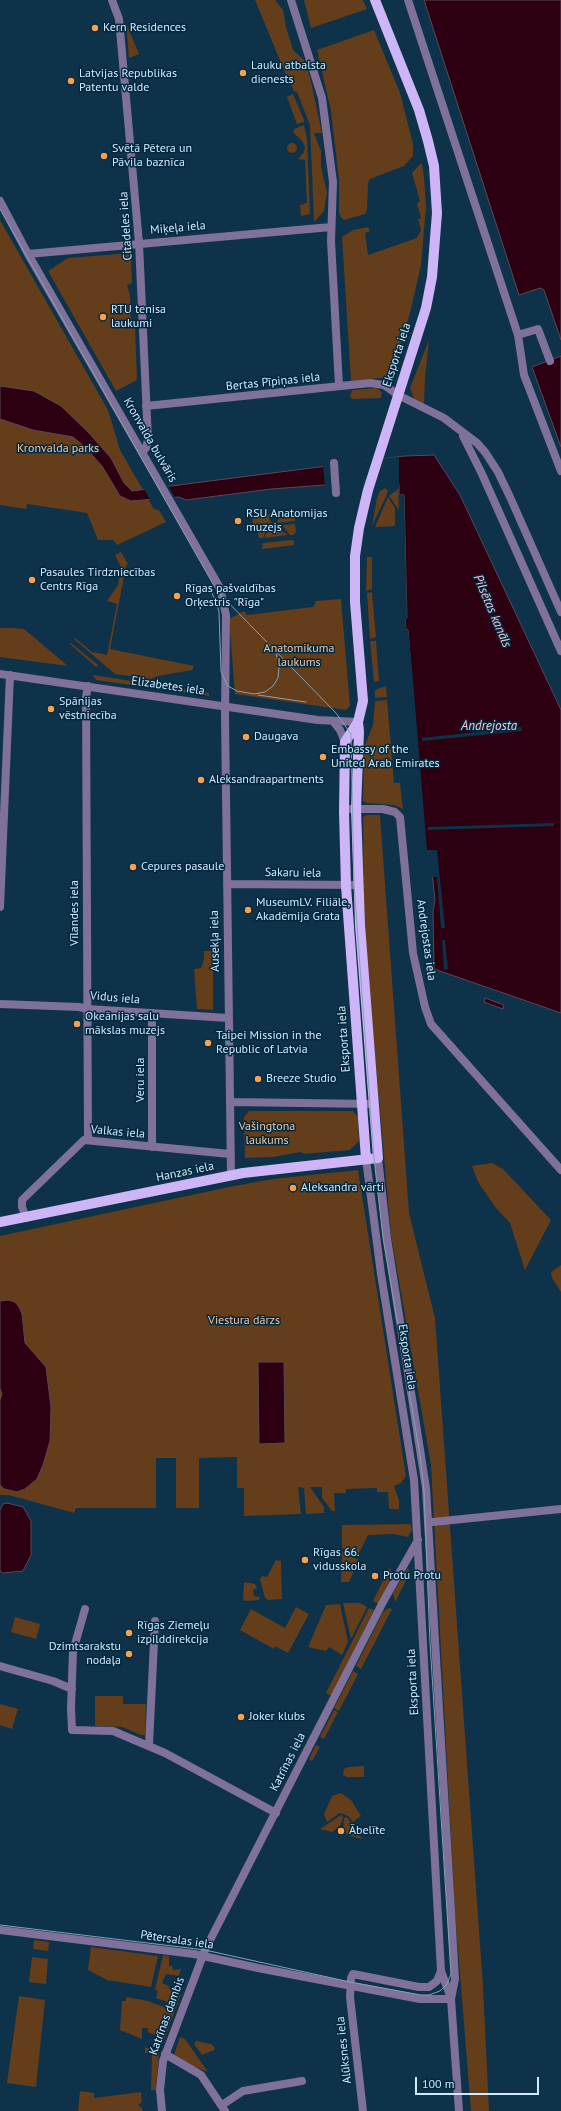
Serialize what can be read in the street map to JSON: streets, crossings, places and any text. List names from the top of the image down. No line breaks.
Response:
{"streets":{"main road":["Eksporta iela","Hanzas iela"],"street":["Citadeles iela","Miķeļa iela","Bertas Pīpiņas iela","Kronvalda bulvāris","Elizabetes iela","Sakaru iela","Vīlandes iela","Andrejostas iela","Ausekļa iela","Vidus iela","Veru iela","Valkas iela","Katrīnas iela","Pētersalas iela","Katrīnas dambis","Alūksnes iela"]},"crossings":[["Citadeles iela","Miķeļa iela"],["Citadeles iela","Bertas Pīpiņas iela"],["Citadeles iela","Kronvalda bulvāris"],["Miķeļa iela","Kronvalda bulvāris"],["Eksporta iela","Bertas Pīpiņas iela"],["Eksporta iela","Elizabetes iela"],["Eksporta iela","Sakaru iela"],["Eksporta iela","Andrejostas iela"],["Eksporta iela","Hanzas iela"],["Eksporta iela","Katrīnas iela"],["Eksporta iela","Pētersalas iela"],["Kronvalda bulvāris","Elizabetes iela"],["Kronvalda bulvāris","Ausekļa iela"],["Elizabetes iela","Vīlandes iela"],["Elizabetes iela","Ausekļa iela"],["Sakaru iela","Ausekļa iela"],["Vīlandes iela","Vidus iela"],["Vīlandes iela","Valkas iela"],["Ausekļa iela","Vidus iela"],["Ausekļa iela","Valkas iela"],["Ausekļa iela","Hanzas iela"],["Vidus iela","Veru iela"],["Veru iela","Valkas iela"],["Valkas iela","Hanzas iela"],["Katrīnas iela","Pētersalas iela"],["Katrīnas iela","Katrīnas dambis"],["Pētersalas iela","Katrīnas dambis"],["Pētersalas iela","Alūksnes iela"]],"water":["Pilsētas kanāls","Andrejosta"],"parks":["Kronvalda parks","Anatomikuma laukums","Vašingtona laukums","Viestura dārzs"],"places":["Kern Residences","Lauku atbalsta dienests","Latvijas Republikas Patentu valde","Svētā Pētera un Pāvila baznīca","RTU tenisa laukumi","RSU Anatomijas muzejs","Pasaules Tirdzniecības Centrs Rīga","Rīgas pašvaldības Orķestris \"Rīga\"","Spānijas vēstniecība","Daugava","Embassy of the United Arab Emirates","Aleksandraapartments","Cepures pasaule","MuseumLV. Filiāle, Akadēmija Grata","Okeānijas salu mākslas muzejs","Taipei Mission in the Republic of Latvia","Breeze Studio","Aleksandra vārti","Rīgas 66. vidusskola","Protu Protu","Rīgas Ziemeļu izpilddirekcija","Dzimtsarakstu nodaļa","Joker klubs","Ābelīte"],"scale_bar":"100 m"}
